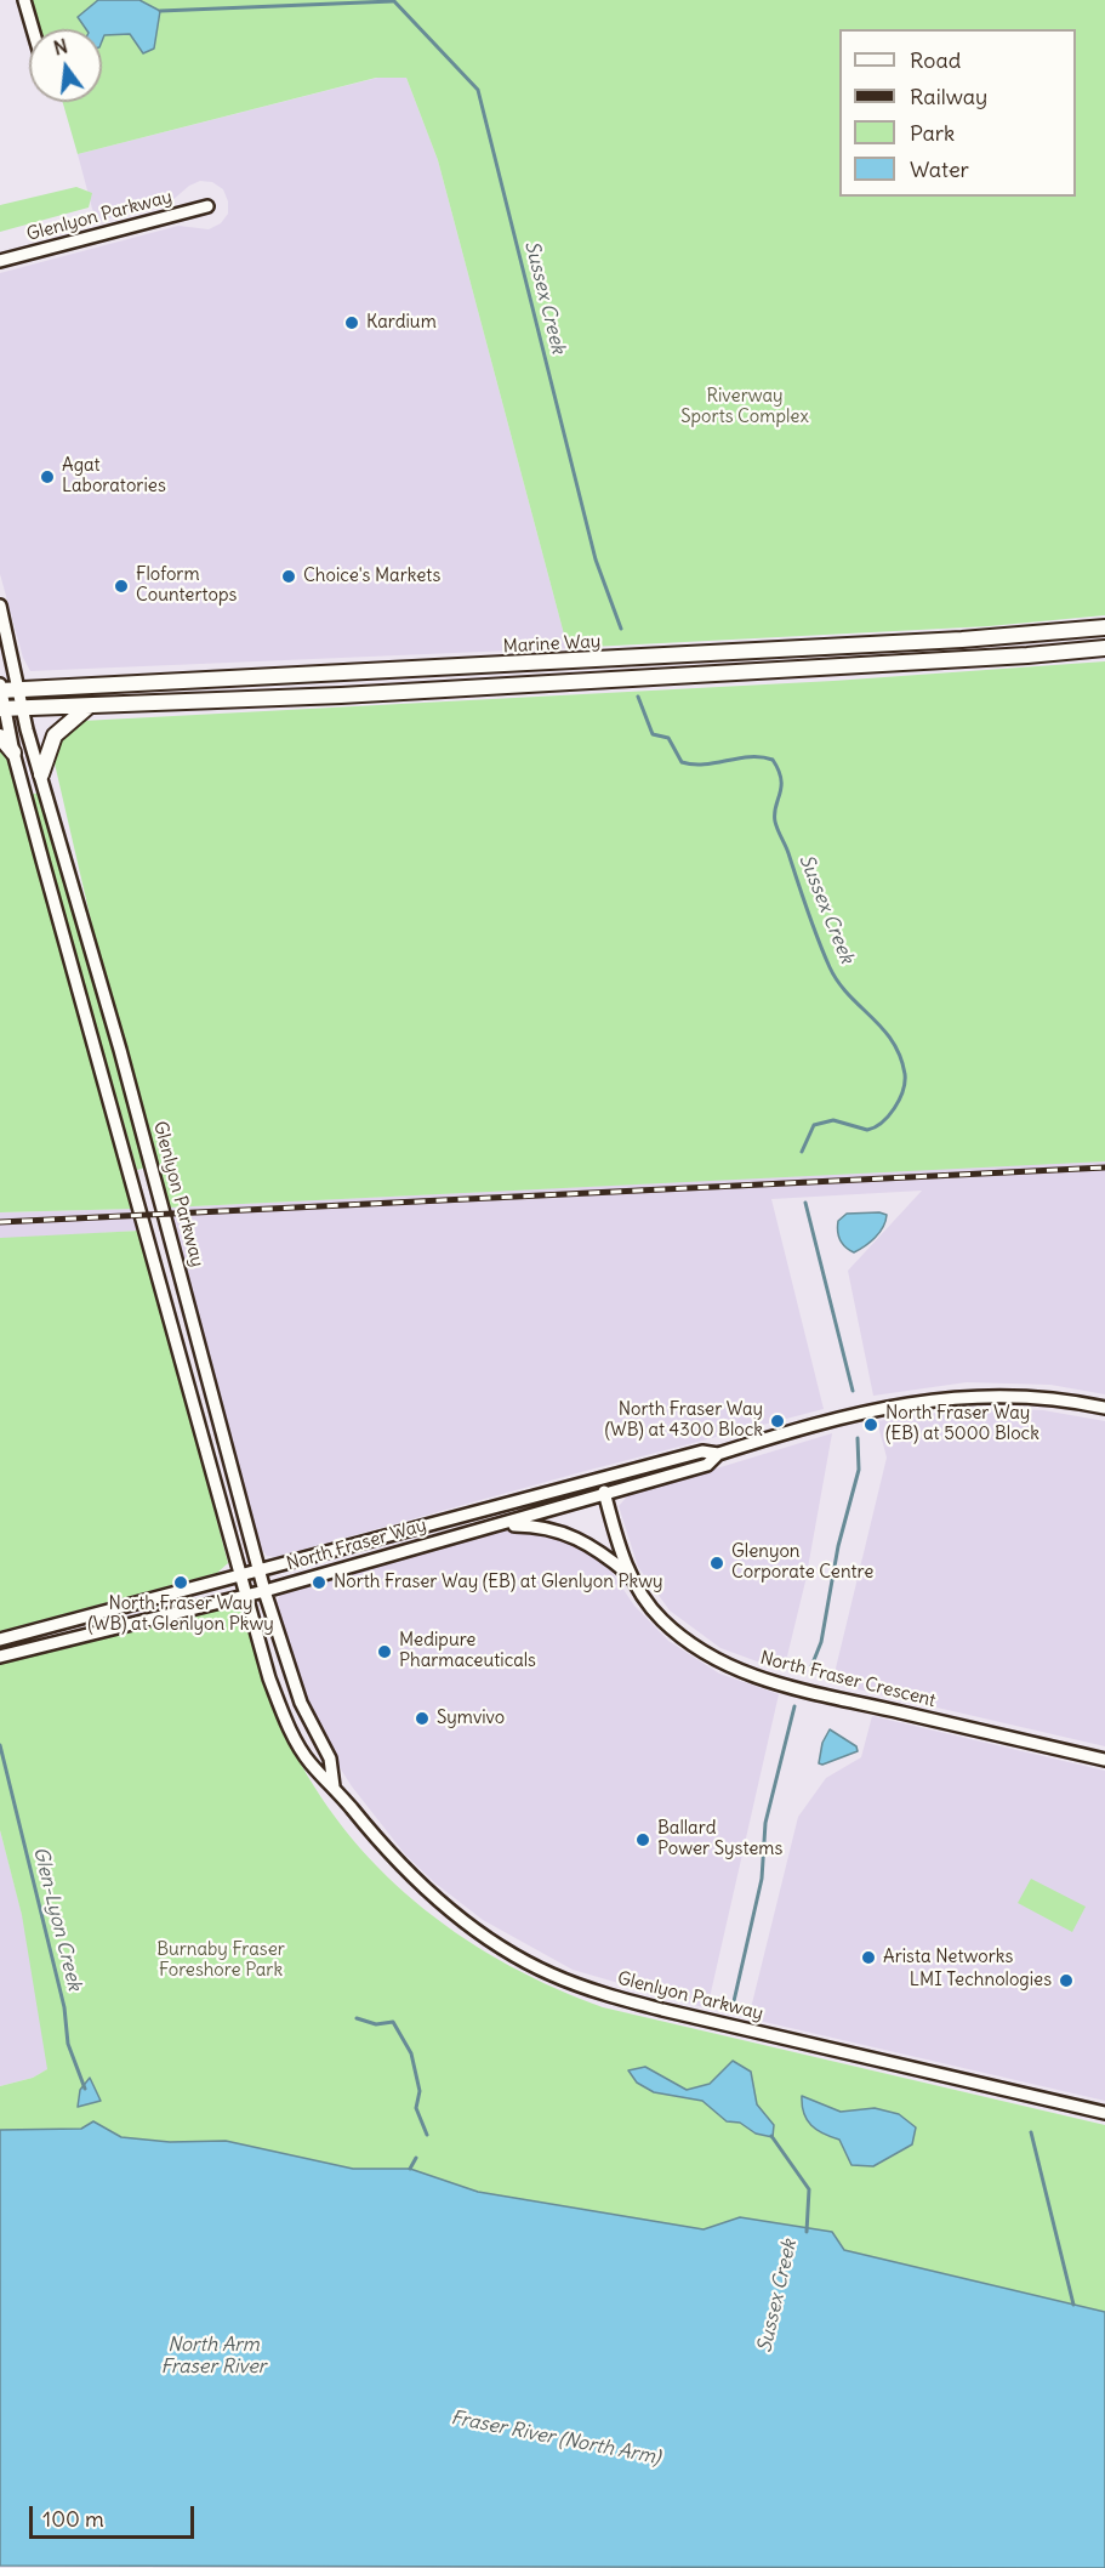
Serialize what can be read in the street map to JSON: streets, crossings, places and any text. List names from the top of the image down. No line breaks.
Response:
{"streets":{"main road":["Marine Way"],"street":["Glenlyon Parkway","North Fraser Way","North Fraser Crescent"]},"crossings":[["Glenlyon Parkway","Marine Way"],["Glenlyon Parkway","North Fraser Way"],["North Fraser Way","North Fraser Crescent"]],"water":["Sussex Creek","Glen-Lyon Creek","North Arm Fraser River","Fraser River (North Arm)"],"parks":["Riverway Sports Complex","Burnaby Fraser Foreshore Park"],"places":["Kardium","Agat Laboratories","Choice's Markets","Floform Countertops","North Fraser Way (WB) at 4300 Block","North Fraser Way (EB) at 5000 Block","Glenyon Corporate Centre","North Fraser Way (WB) at Glenlyon Pkwy","North Fraser Way (EB) at Glenlyon Pkwy","Medipure Pharmaceuticals","Symvivo","Ballard Power Systems","Arista Networks","LMI Technologies"],"legend":["Road","Railway","Park","Water"],"scale_bar":"100 m","north":"top"}
